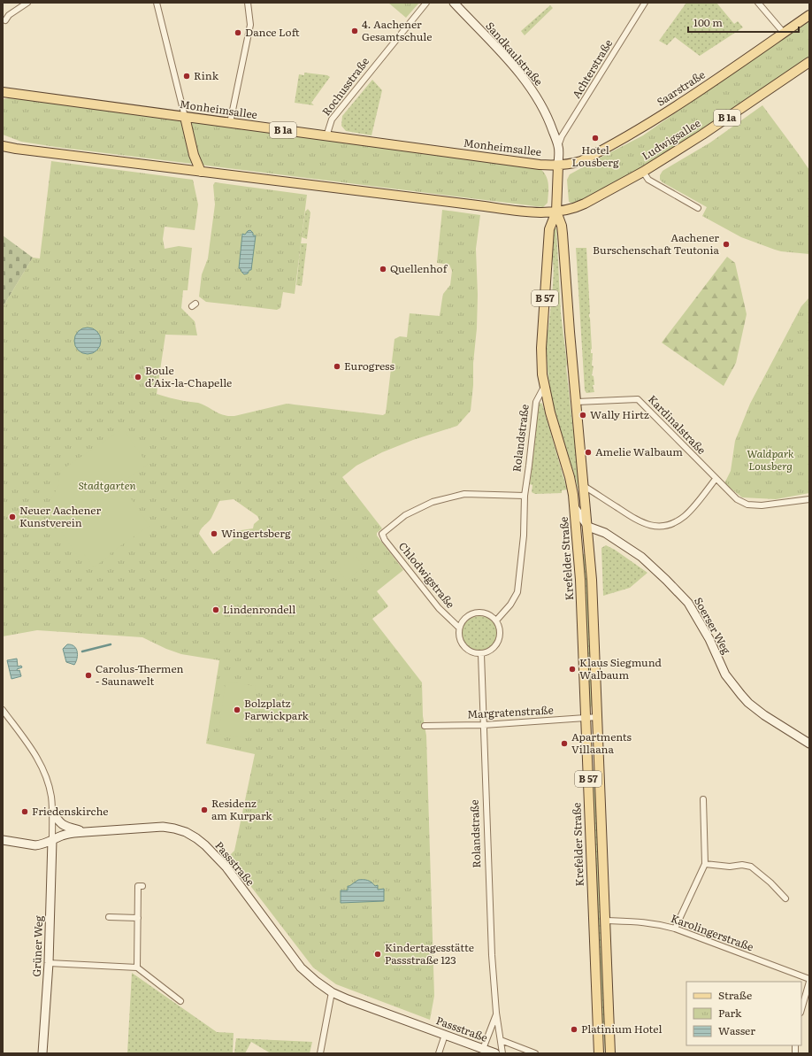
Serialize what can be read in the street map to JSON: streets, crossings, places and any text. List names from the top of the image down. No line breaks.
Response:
{"streets":{"main road":["Saarstraße","Monheimsallee","B 1a","Ludwigsallee","B 57","Krefelder Straße"],"street":["Sandkaulstraße","Achterstraße","Rochusstraße","Kardinalstraße","Rolandstraße","Chlodwigstraße","Soerser Weg","Margratenstraße","Passstraße","Karolingerstraße","Grüner Weg"]},"crossings":[["Sandkaulstraße","Achterstraße"],["Sandkaulstraße","Saarstraße"],["Sandkaulstraße","Monheimsallee"],["Sandkaulstraße","B 57"],["Rochusstraße","Monheimsallee"],["Saarstraße","Monheimsallee"],["Saarstraße","B 57"],["Monheimsallee","B 57"],["B 1a","Ludwigsallee"],["B 1a","B 57"],["Ludwigsallee","B 57"],["B 57","Kardinalstraße"],["B 57","Rolandstraße"],["B 57","Krefelder Straße"],["B 57","Soerser Weg"],["B 57","Margratenstraße"],["B 57","Karolingerstraße"],["Rolandstraße","Krefelder Straße"],["Rolandstraße","Chlodwigstraße"],["Rolandstraße","Margratenstraße"],["Rolandstraße","Passstraße"],["Krefelder Straße","Soerser Weg"],["Krefelder Straße","Margratenstraße"],["Passstraße","Grüner Weg"]],"parks":["Waldpark Lousberg","Stadtgarten"],"places":["4. Aachener Gesamtschule","Dance Loft","Rink","Hotel Lousberg","Aachener Burschenschaft Teutonia","Quellenhof","Eurogress","Boule d’Aix-la-Chapelle","Wally Hirtz","Amelie Walbaum","Neuer Aachener Kunstverein","Wingertsberg","Lindenrondell","Klaus Siegmund Walbaum","Carolus-Thermen - Saunawelt","Bolzplatz Farwickpark","Apartments Villaana","Residenz am Kurpark","Friedenskirche","Kindertagesstätte Passstraße 123","Platinium Hotel"],"legend":["Straße","Park","Wasser"],"scale_bar":"100 m"}
